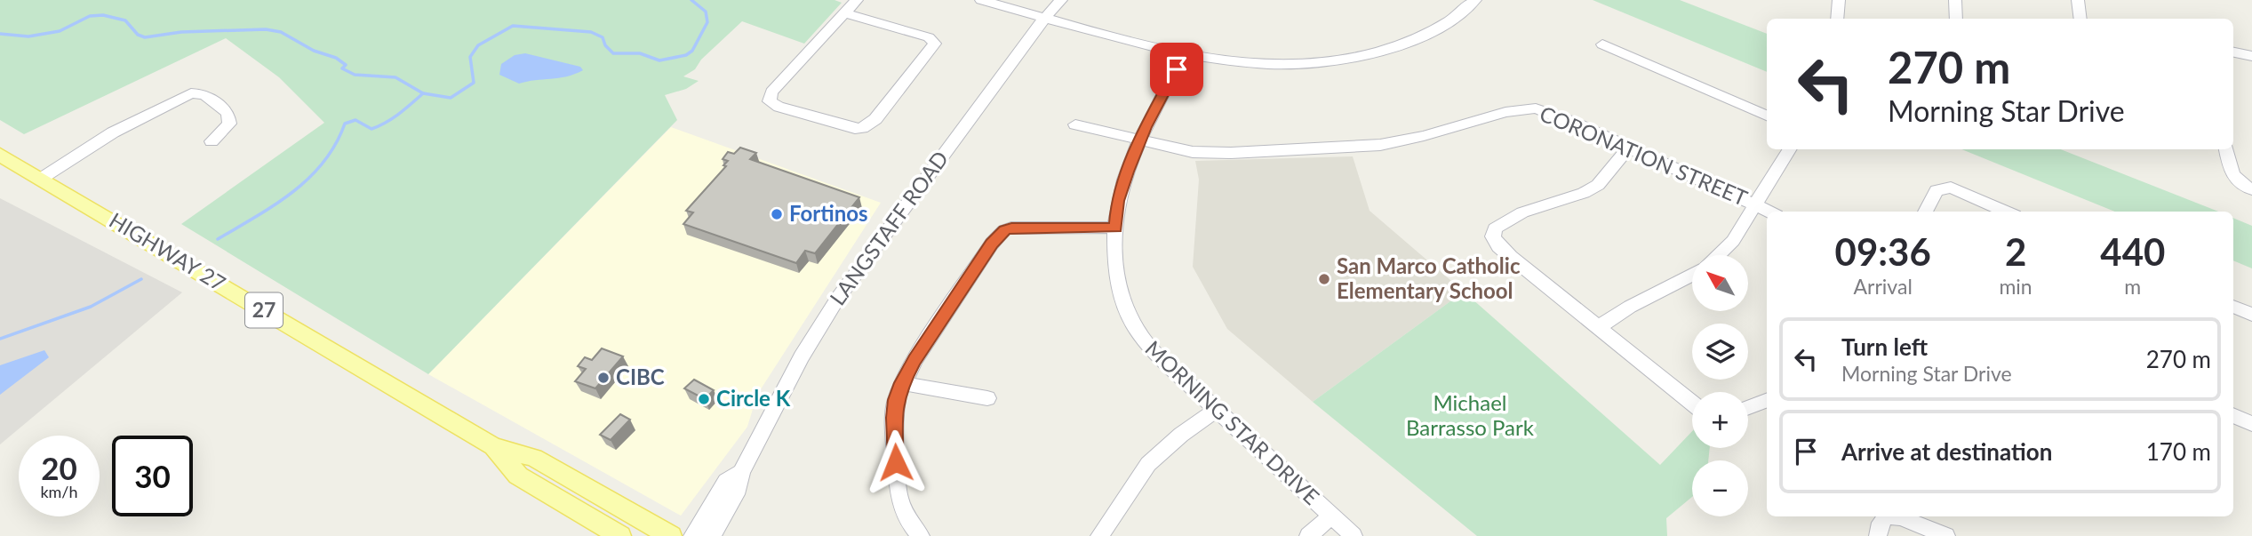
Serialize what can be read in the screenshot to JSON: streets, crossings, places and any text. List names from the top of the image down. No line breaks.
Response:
{"streets":{"main road":["HIGHWAY 27","27"],"street":["CORONATION STREET","LANGSTAFF ROAD","MORNING STAR DRIVE"]},"crossings":[["CORONATION STREET","MORNING STAR DRIVE"]],"parks":["Michael Barrasso Park"],"places":["Fortinos","San Marco Catholic Elementary School","CIBC","Circle K"],"north":"top left","page":{"turn":["270 m","Morning Star Drive"],"eta":["09:36","Arrival","2","min","440","m"],"map_buttons":["+","−"],"list":[{"name":"Turn left","note":"Morning Star Drive","value":"270 m"},{"name":"Arrive at destination","value":"170 m"}],"speed":"20 km/h","limit":"30"}}
